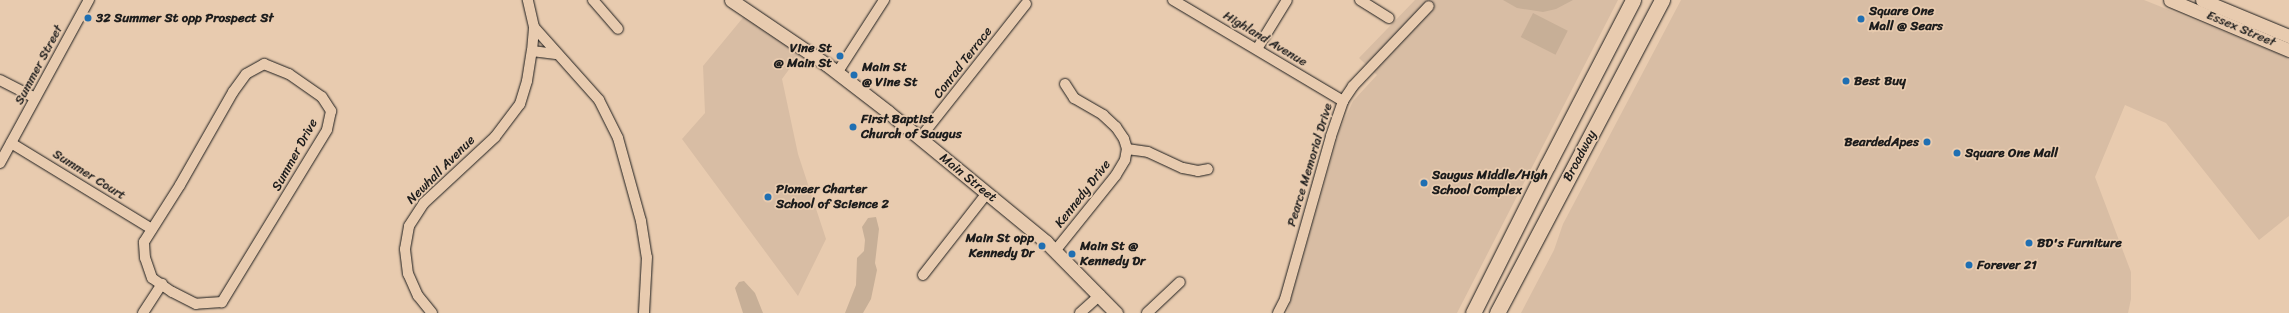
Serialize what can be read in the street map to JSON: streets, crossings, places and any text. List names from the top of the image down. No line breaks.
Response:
{"streets":{"highway":["Broadway"],"main road":["Essex Street","Main Street"],"street":["Highland Avenue","Conrad Terrace","Summer Street","Summer Drive","Pearce Memorial Drive","Newhall Avenue","Summer Court","Kennedy Drive"]},"crossings":[["Highland Avenue","Pearce Memorial Drive"],["Conrad Terrace","Main Street"],["Summer Street","Summer Court"],["Summer Drive","Summer Court"],["Main Street","Kennedy Drive"]],"places":["32 Summer St opp Prospect St","Square One Mall @ Sears","Vine St @ Main St","Main St @ Vine St","Best Buy","First Baptist Church of Saugus","BeardedApes","Square One Mall","Saugus Middle/High School Complex","Pioneer Charter School of Science 2","BD's Furniture","Main St opp Kennedy Dr","Main St @ Kennedy Dr","Forever 21"]}
